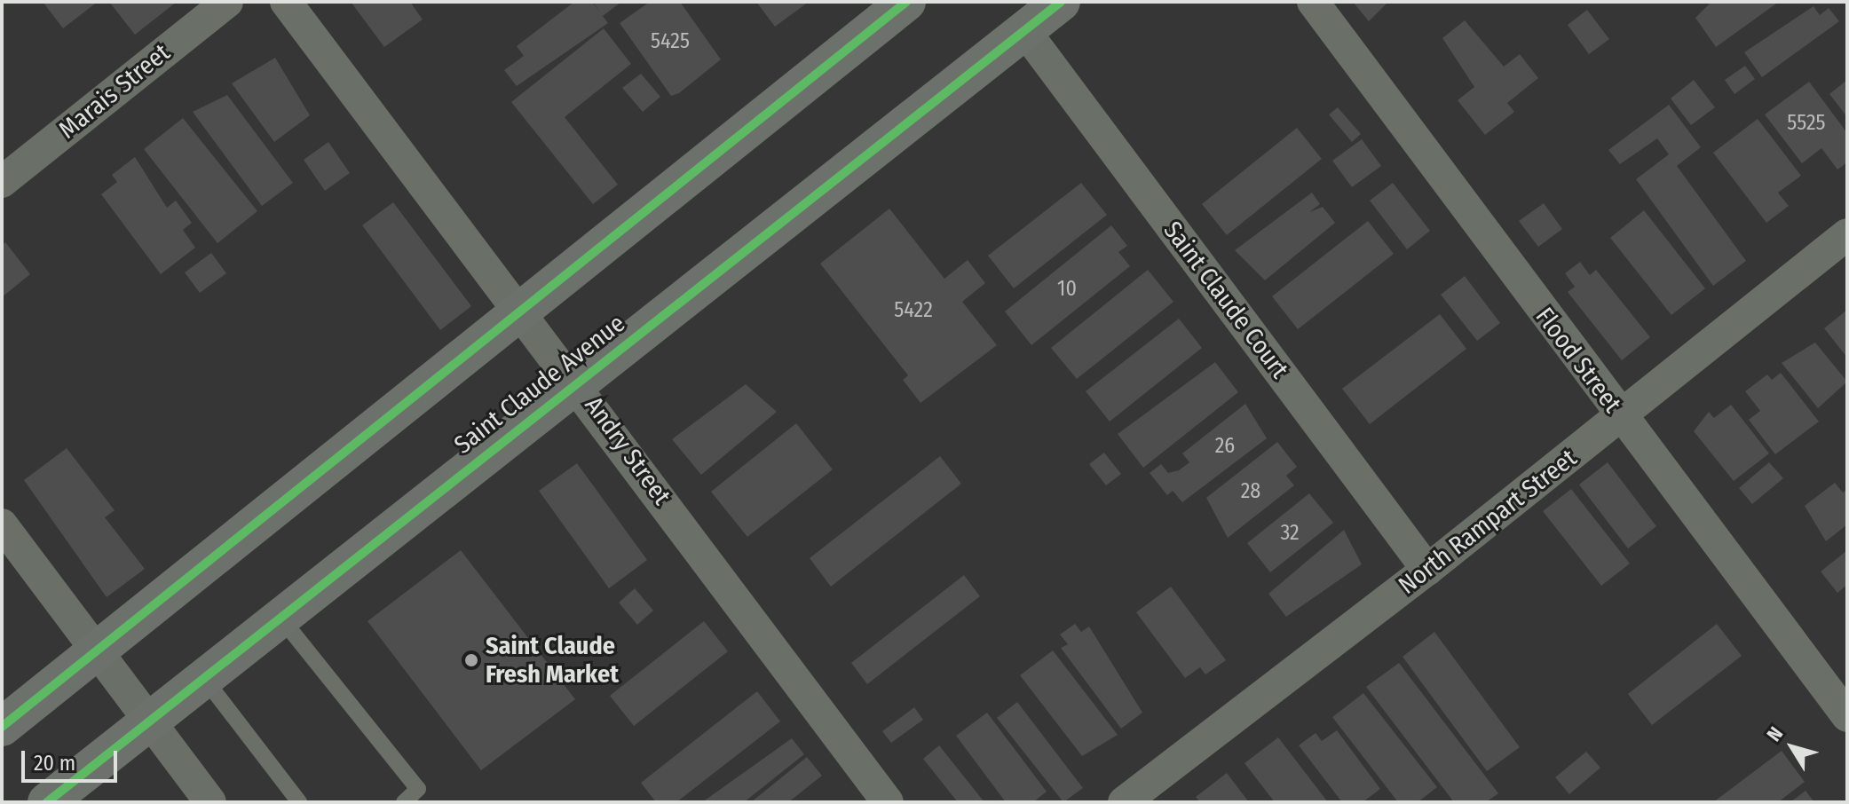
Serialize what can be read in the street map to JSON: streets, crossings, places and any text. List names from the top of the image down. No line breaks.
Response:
{"streets":{"main road":["Saint Claude Avenue"],"street":["Marais Street","Saint Claude Court","Flood Street","Andry Street","North Rampart Street"]},"crossings":[["Saint Claude Court","Saint Claude Avenue"],["Saint Claude Court","North Rampart Street"],["Flood Street","North Rampart Street"],["Saint Claude Avenue","Andry Street"]],"places":["Saint Claude Fresh Market"],"house_numbers":["5425","5525","10","5422","26","28","32"],"scale_bar":"20 m","north":"top left"}
